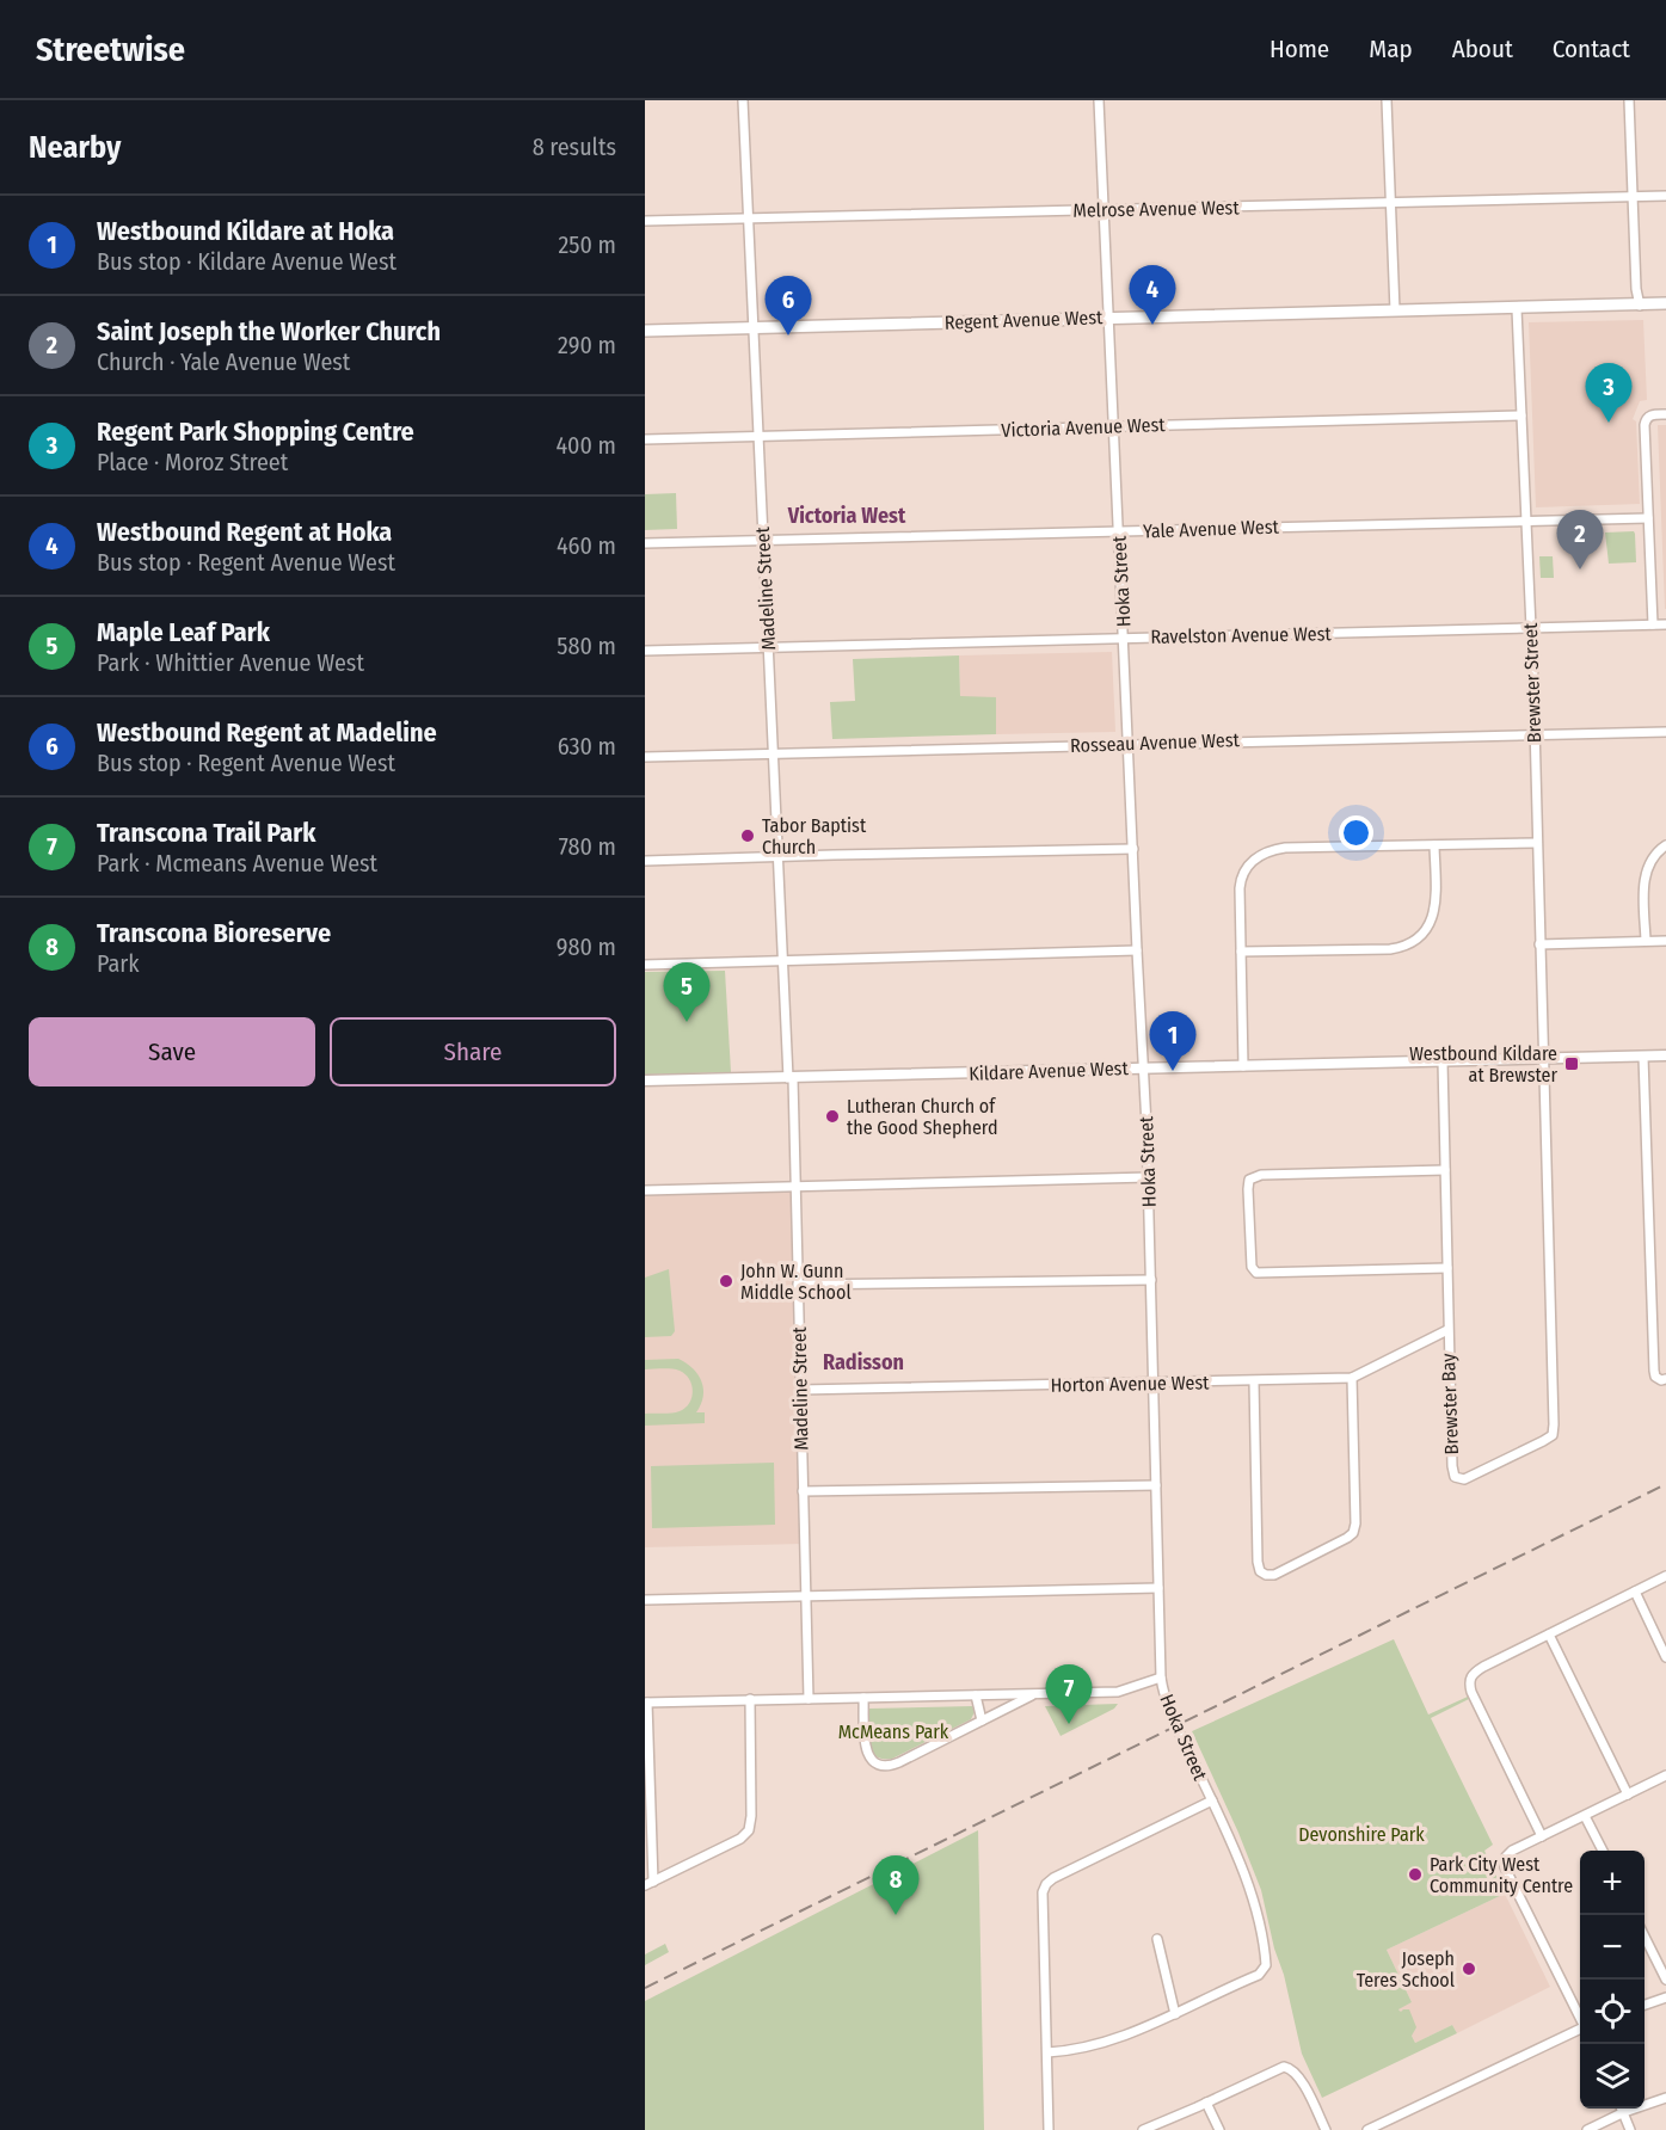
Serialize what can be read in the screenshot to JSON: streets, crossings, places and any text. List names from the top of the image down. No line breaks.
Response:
{"streets":{"main road":["Regent Avenue West"],"street":["Melrose Avenue West","Victoria Avenue West","Yale Avenue West","Hoka Street","Madeline Street","Ravelston Avenue West","Brewster Street","Rosseau Avenue West","Kildare Avenue West","Horton Avenue West","Brewster Bay"]},"crossings":[["Melrose Avenue West","Hoka Street"],["Melrose Avenue West","Madeline Street"],["Regent Avenue West","Hoka Street"],["Regent Avenue West","Madeline Street"],["Regent Avenue West","Brewster Street"],["Victoria Avenue West","Hoka Street"],["Victoria Avenue West","Madeline Street"],["Victoria Avenue West","Brewster Street"],["Yale Avenue West","Hoka Street"],["Yale Avenue West","Madeline Street"],["Yale Avenue West","Brewster Street"],["Hoka Street","Ravelston Avenue West"],["Hoka Street","Rosseau Avenue West"],["Hoka Street","Kildare Avenue West"],["Hoka Street","Horton Avenue West"],["Madeline Street","Ravelston Avenue West"],["Madeline Street","Rosseau Avenue West"],["Madeline Street","Kildare Avenue West"],["Madeline Street","Horton Avenue West"],["Ravelston Avenue West","Brewster Street"],["Brewster Street","Rosseau Avenue West"],["Brewster Street","Kildare Avenue West"],["Brewster Street","Brewster Bay"],["Kildare Avenue West","Brewster Bay"],["Horton Avenue West","Brewster Bay"]],"districts":["Victoria West","Radisson"],"parks":["McMeans Park","Devonshire Park"],"places":{"other":["Tabor Baptist Church","Lutheran Church of the Good Shepherd","John W. Gunn Middle School","Park City West Community Centre","Joseph Teres School"],"transit":["Westbound Kildare at Brewster"]},"page":{"header":"Streetwise","nav":["Home","Map","About","Contact"],"heading":["Nearby","8 results"],"list":[{"mark":"1","name":"Westbound Kildare at Hoka","note":"Bus stop · Kildare Avenue West","value":"250 m"},{"mark":"2","name":"Saint Joseph the Worker Church","note":"Church · Yale Avenue West","value":"290 m"},{"mark":"3","name":"Regent Park Shopping Centre","note":"Place · Moroz Street","value":"400 m"},{"mark":"4","name":"Westbound Regent at Hoka","note":"Bus stop · Regent Avenue West","value":"460 m"},{"mark":"5","name":"Maple Leaf Park","note":"Park · Whittier Avenue West","value":"580 m"},{"mark":"6","name":"Westbound Regent at Madeline","note":"Bus stop · Regent Avenue West","value":"630 m"},{"mark":"7","name":"Transcona Trail Park","note":"Park · Mcmeans Avenue West","value":"780 m"},{"mark":"8","name":"Transcona Bioreserve","note":"Park","value":"980 m"}],"pins":["4","6","3","2","5","1","7","8"],"buttons":["Save","Share"],"map_buttons":["+","−"]}}
